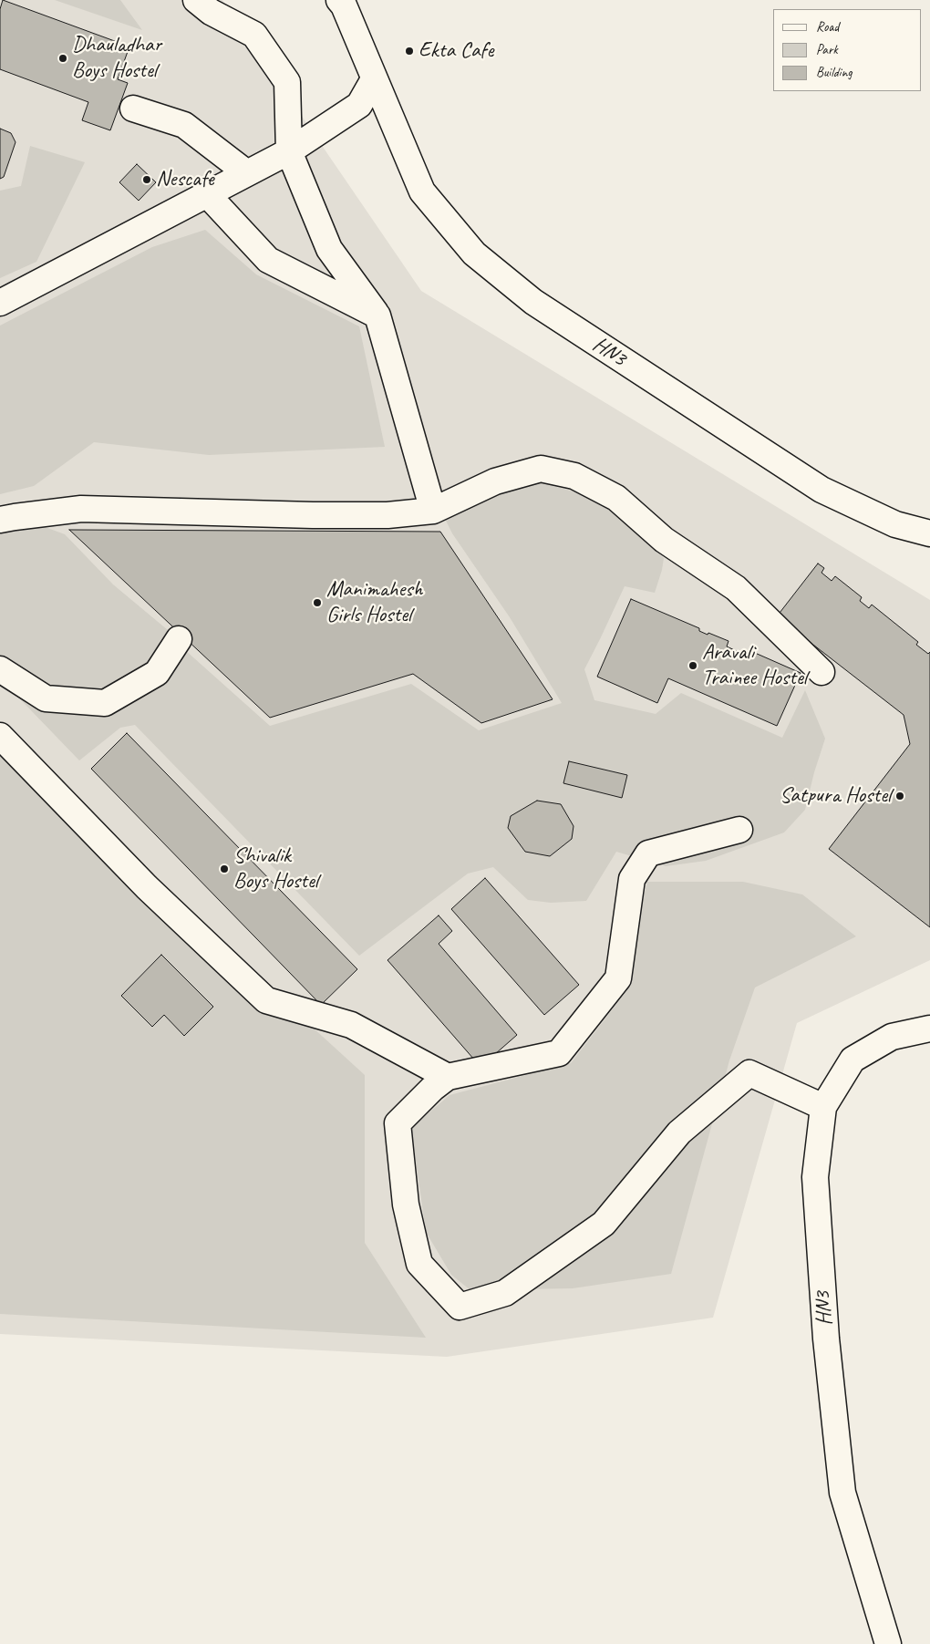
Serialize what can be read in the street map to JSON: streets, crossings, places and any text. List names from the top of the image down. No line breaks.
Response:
{"streets":{"main road":["HN3"]},"places":["Ekta Cafe","Dhauladhar Boys Hostel","Nescafe","Manimahesh Girls Hostel","Aravali Trainee Hostel","Satpura Hostel","Shivalik Boys Hostel"],"legend":["Road","Park","Building"]}
